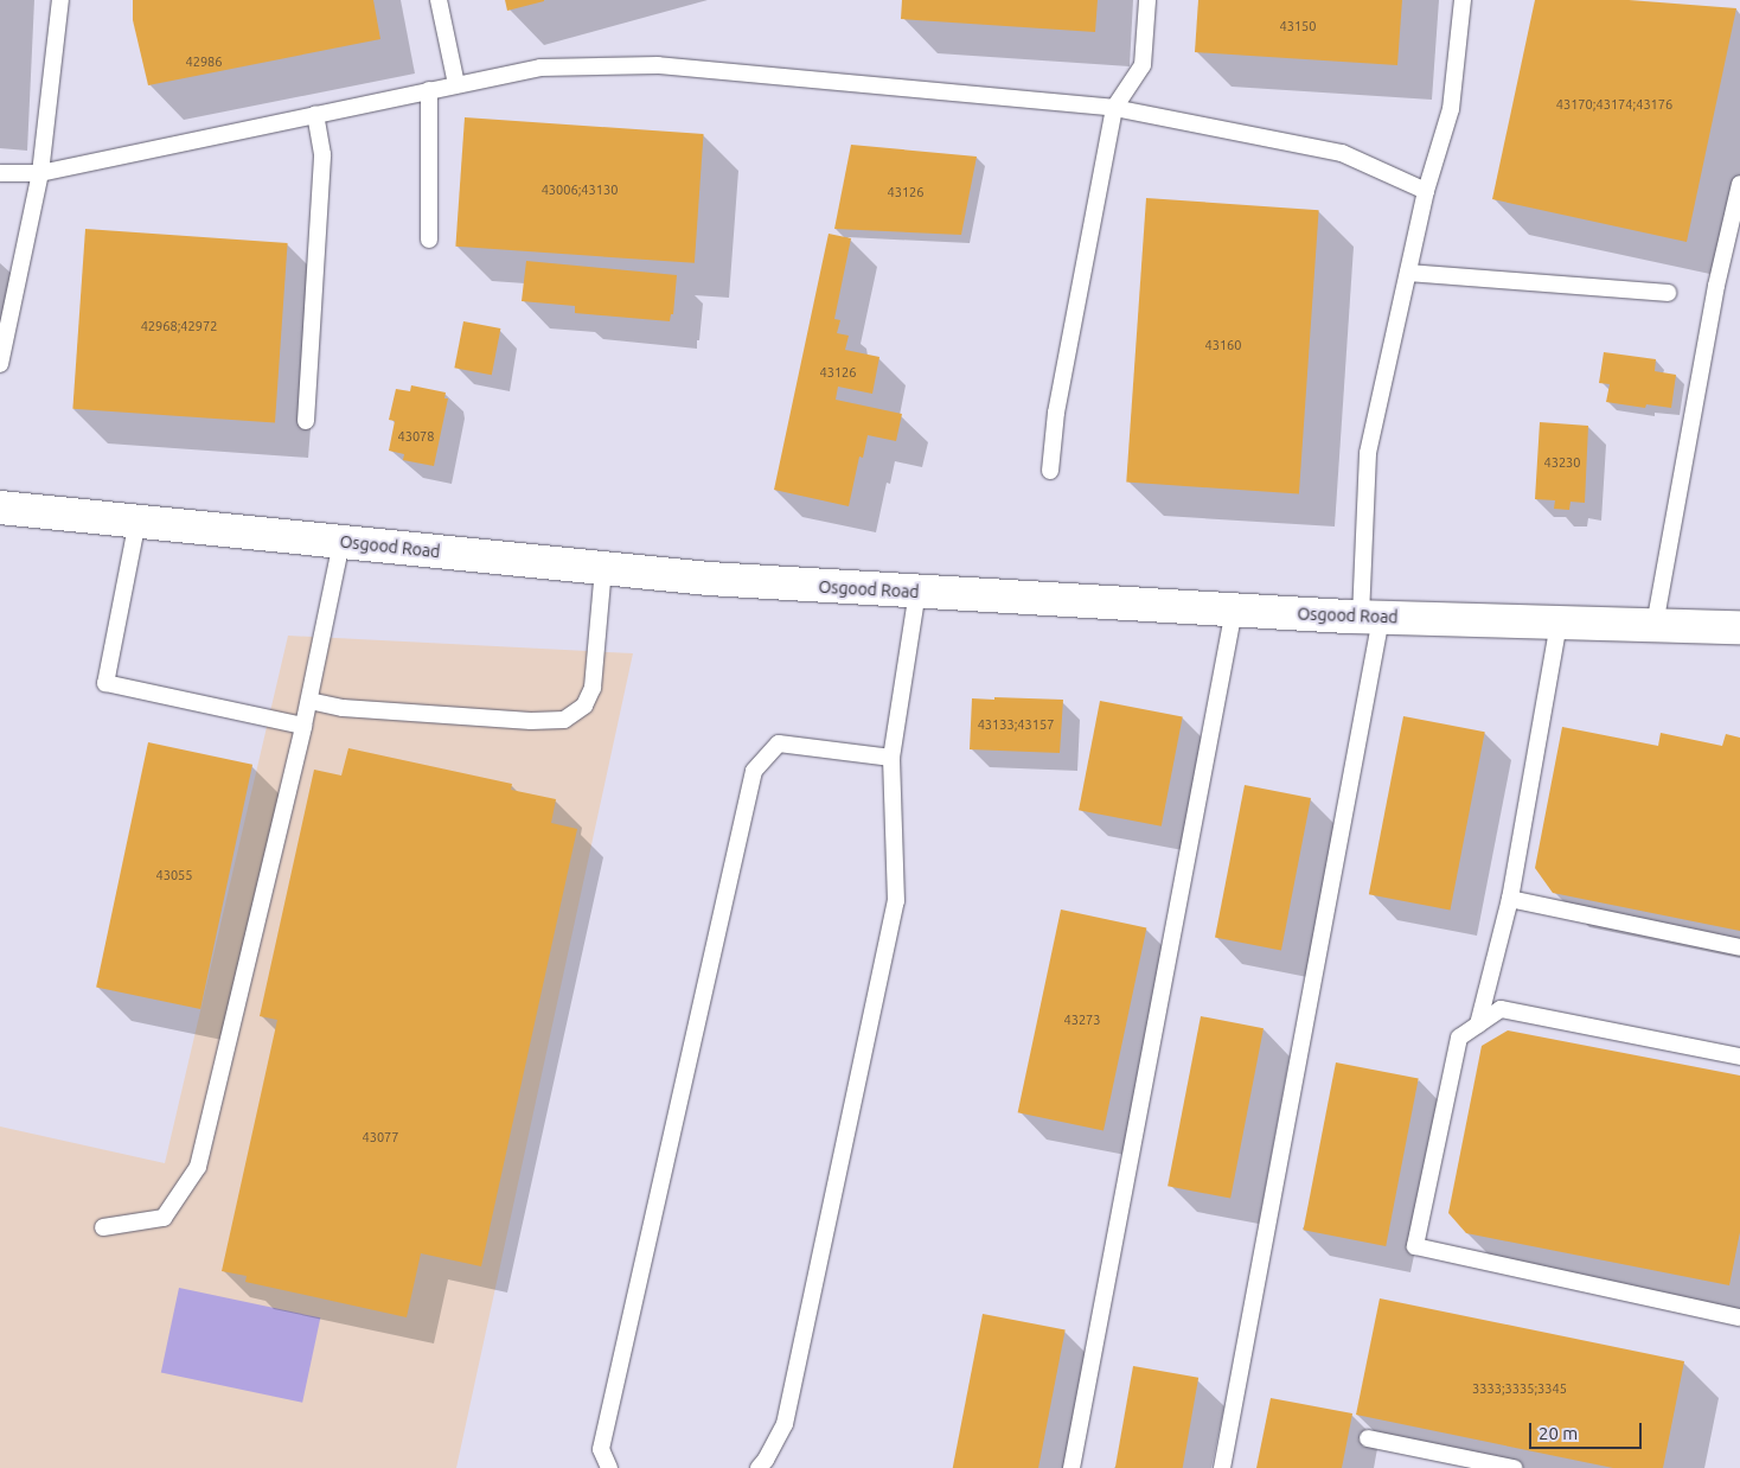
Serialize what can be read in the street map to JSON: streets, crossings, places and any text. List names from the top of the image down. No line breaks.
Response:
{"streets":{"main road":["Osgood Road"]},"house_numbers":["43150","42986","43170;43174;43176","43006;43130","43126","42968;42972","43160","43126","43078","43230","43133;43157","43055","43273","43077","3333;3335;3345"],"scale_bar":"20 m"}
